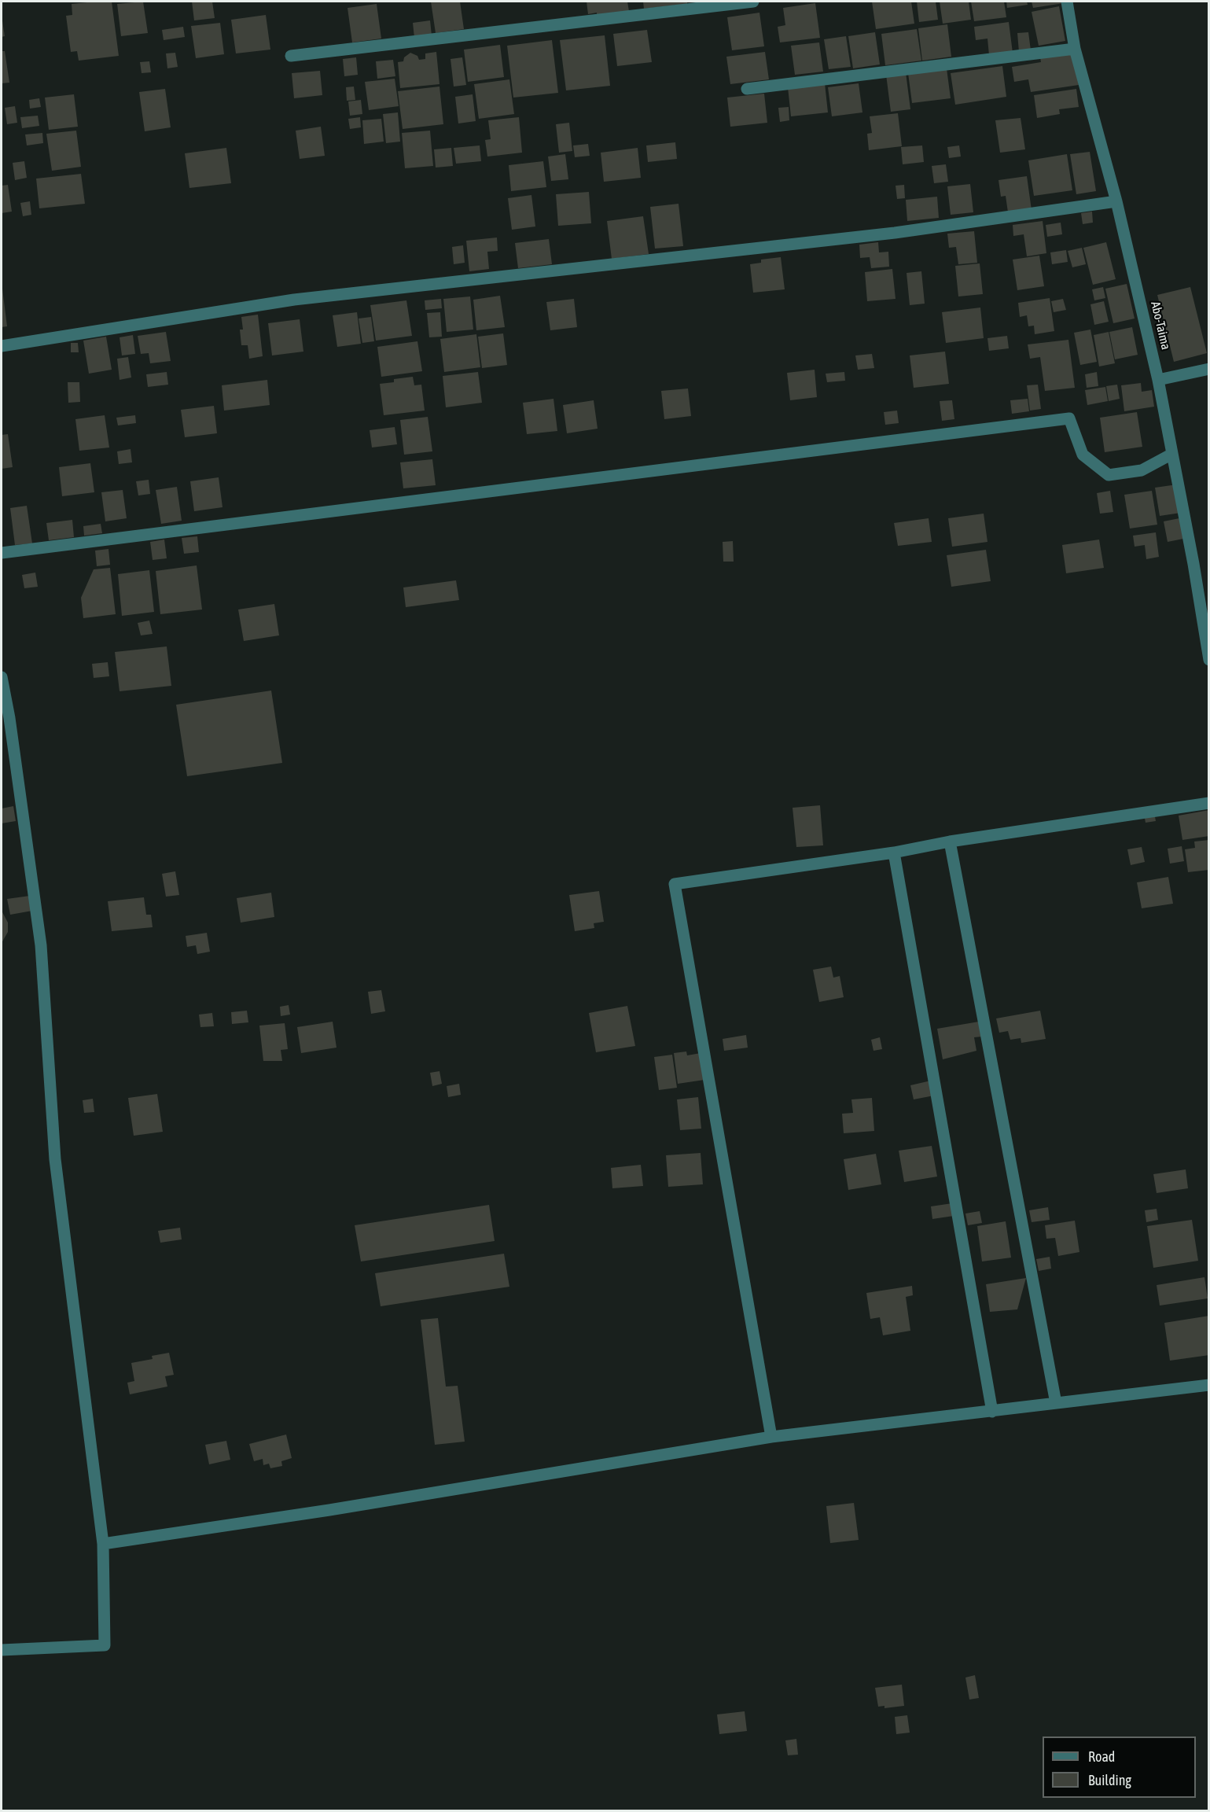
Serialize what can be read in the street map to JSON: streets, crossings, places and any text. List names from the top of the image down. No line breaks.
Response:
{"streets":{"street":["Abo-Taima"]},"legend":["Road","Building"]}
